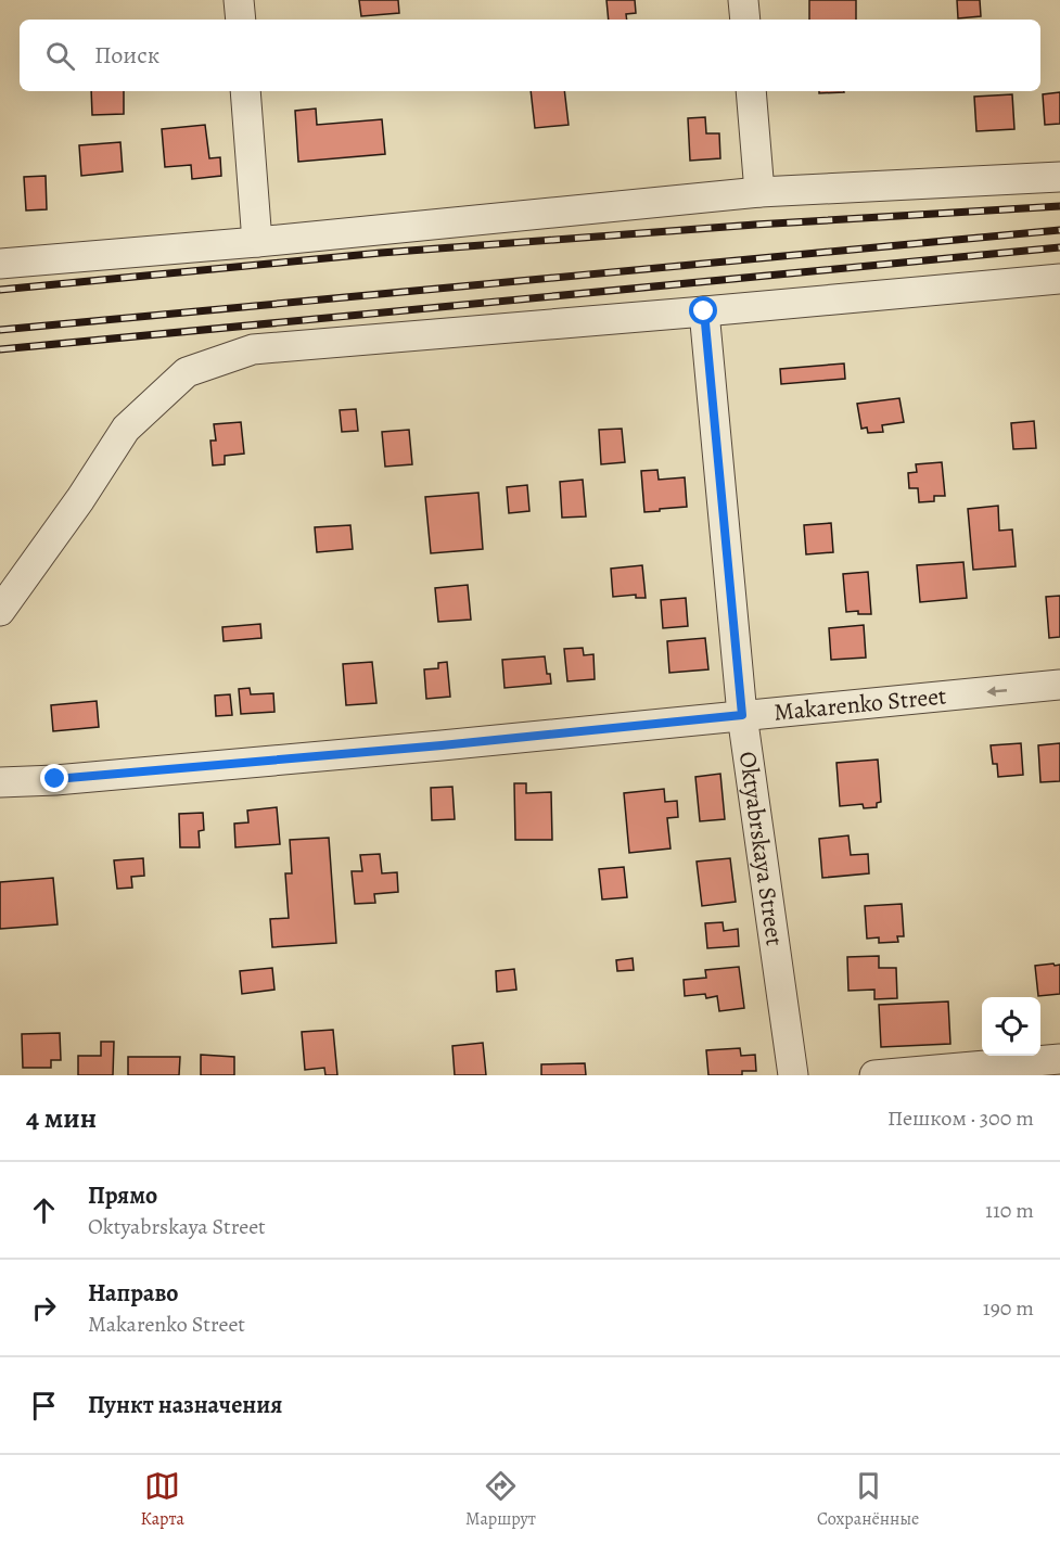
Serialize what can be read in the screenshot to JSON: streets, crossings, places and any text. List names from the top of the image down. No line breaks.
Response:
{"streets":{"street":["Makarenko Street","Oktyabrskaya Street"]},"crossings":[["Makarenko Street","Oktyabrskaya Street"]],"page":{"search":"Поиск","heading":["4 мин","Пешком · 300 m"],"list":[["Прямо","Oktyabrskaya Street","110 m"],["Направо","Makarenko Street","190 m"],"Пункт назначения"],"nav":["Карта","Маршрут","Сохранённые"]}}
